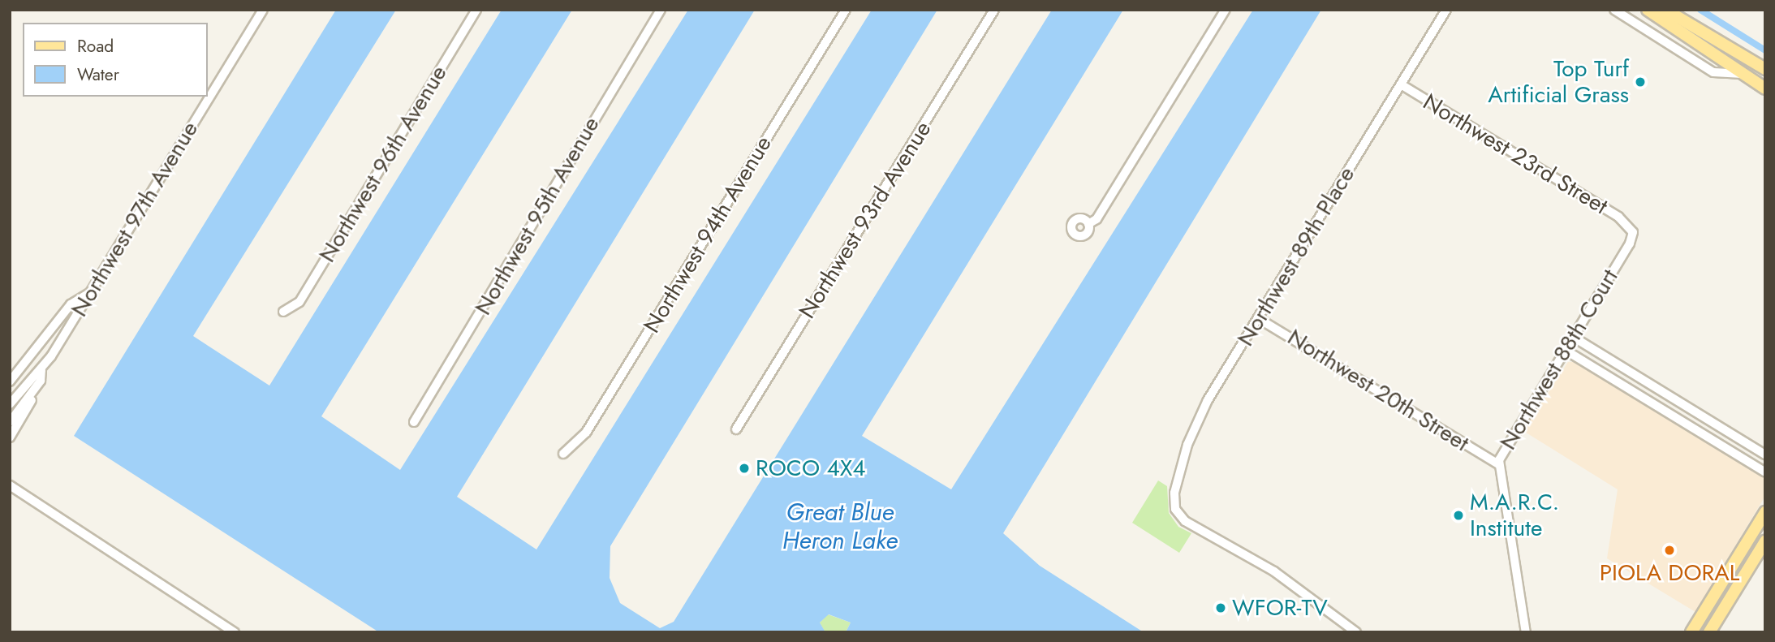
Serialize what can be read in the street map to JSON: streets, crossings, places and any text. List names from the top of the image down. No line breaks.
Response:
{"streets":{"street":["Northwest 23rd Street","Northwest 96th Avenue","Northwest 95th Avenue","Northwest 97th Avenue","Northwest 93rd Avenue","Northwest 94th Avenue","Northwest 89th Place","Northwest 88th Court","Northwest 20th Street"]},"crossings":[["Northwest 23rd Street","Northwest 89th Place"],["Northwest 23rd Street","Northwest 88th Court"],["Northwest 89th Place","Northwest 20th Street"],["Northwest 88th Court","Northwest 20th Street"]],"water":["Great Blue Heron Lake"],"places":["Top Turf Artificial Grass","ROCO 4X4","M.A.R.C. Institute","PIOLA DORAL","WFOR-TV"],"legend":["Road","Water"]}
